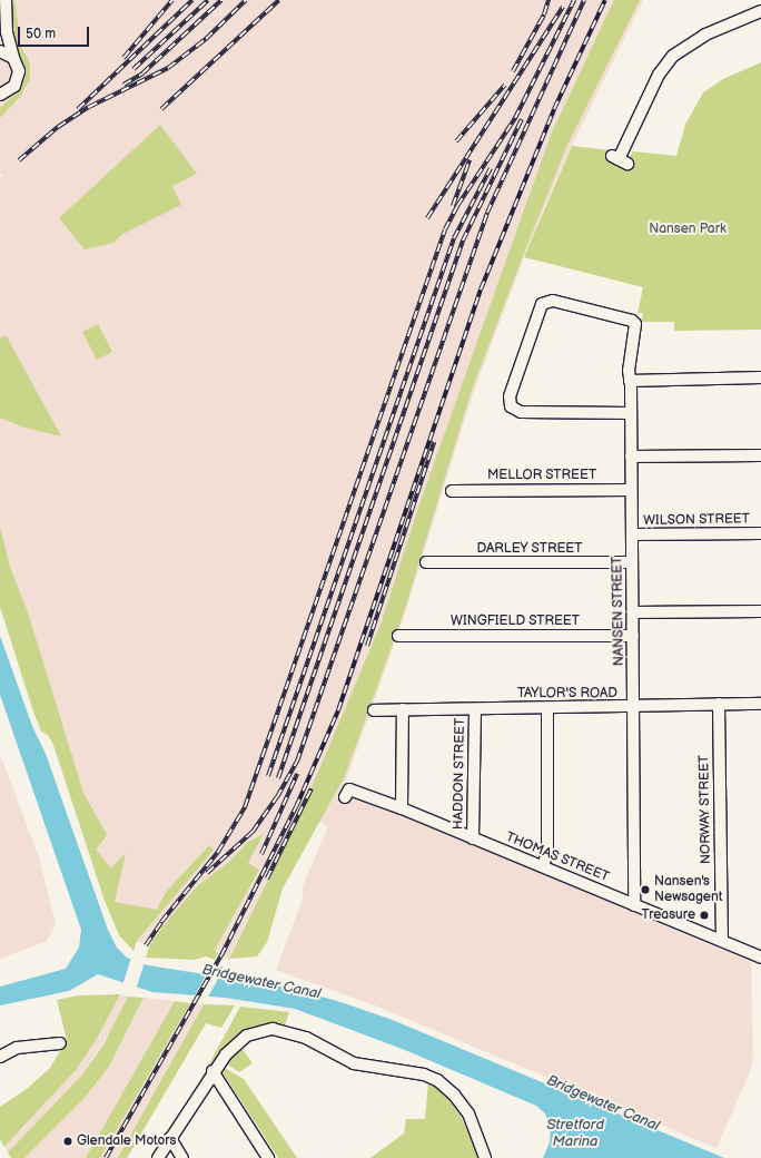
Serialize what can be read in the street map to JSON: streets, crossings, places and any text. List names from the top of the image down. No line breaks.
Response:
{"streets":{"street":["MELLOR STREET","WILSON STREET","DARLEY STREET","NANSEN STREET","WINGFIELD STREET","TAYLOR'S ROAD","HADDON STREET","NORWAY STREET","THOMAS STREET"]},"crossings":[["MELLOR STREET","NANSEN STREET"],["WILSON STREET","NANSEN STREET"],["DARLEY STREET","NANSEN STREET"],["NANSEN STREET","WINGFIELD STREET"],["NANSEN STREET","TAYLOR'S ROAD"],["NANSEN STREET","THOMAS STREET"],["TAYLOR'S ROAD","HADDON STREET"],["TAYLOR'S ROAD","NORWAY STREET"],["HADDON STREET","THOMAS STREET"],["NORWAY STREET","THOMAS STREET"]],"water":["Bridgewater Canal","Stretford Marina"],"parks":["Nansen Park"],"places":["Nansen's Newsagent","Treasure","Glendale Motors"],"scale_bar":"50 m"}
